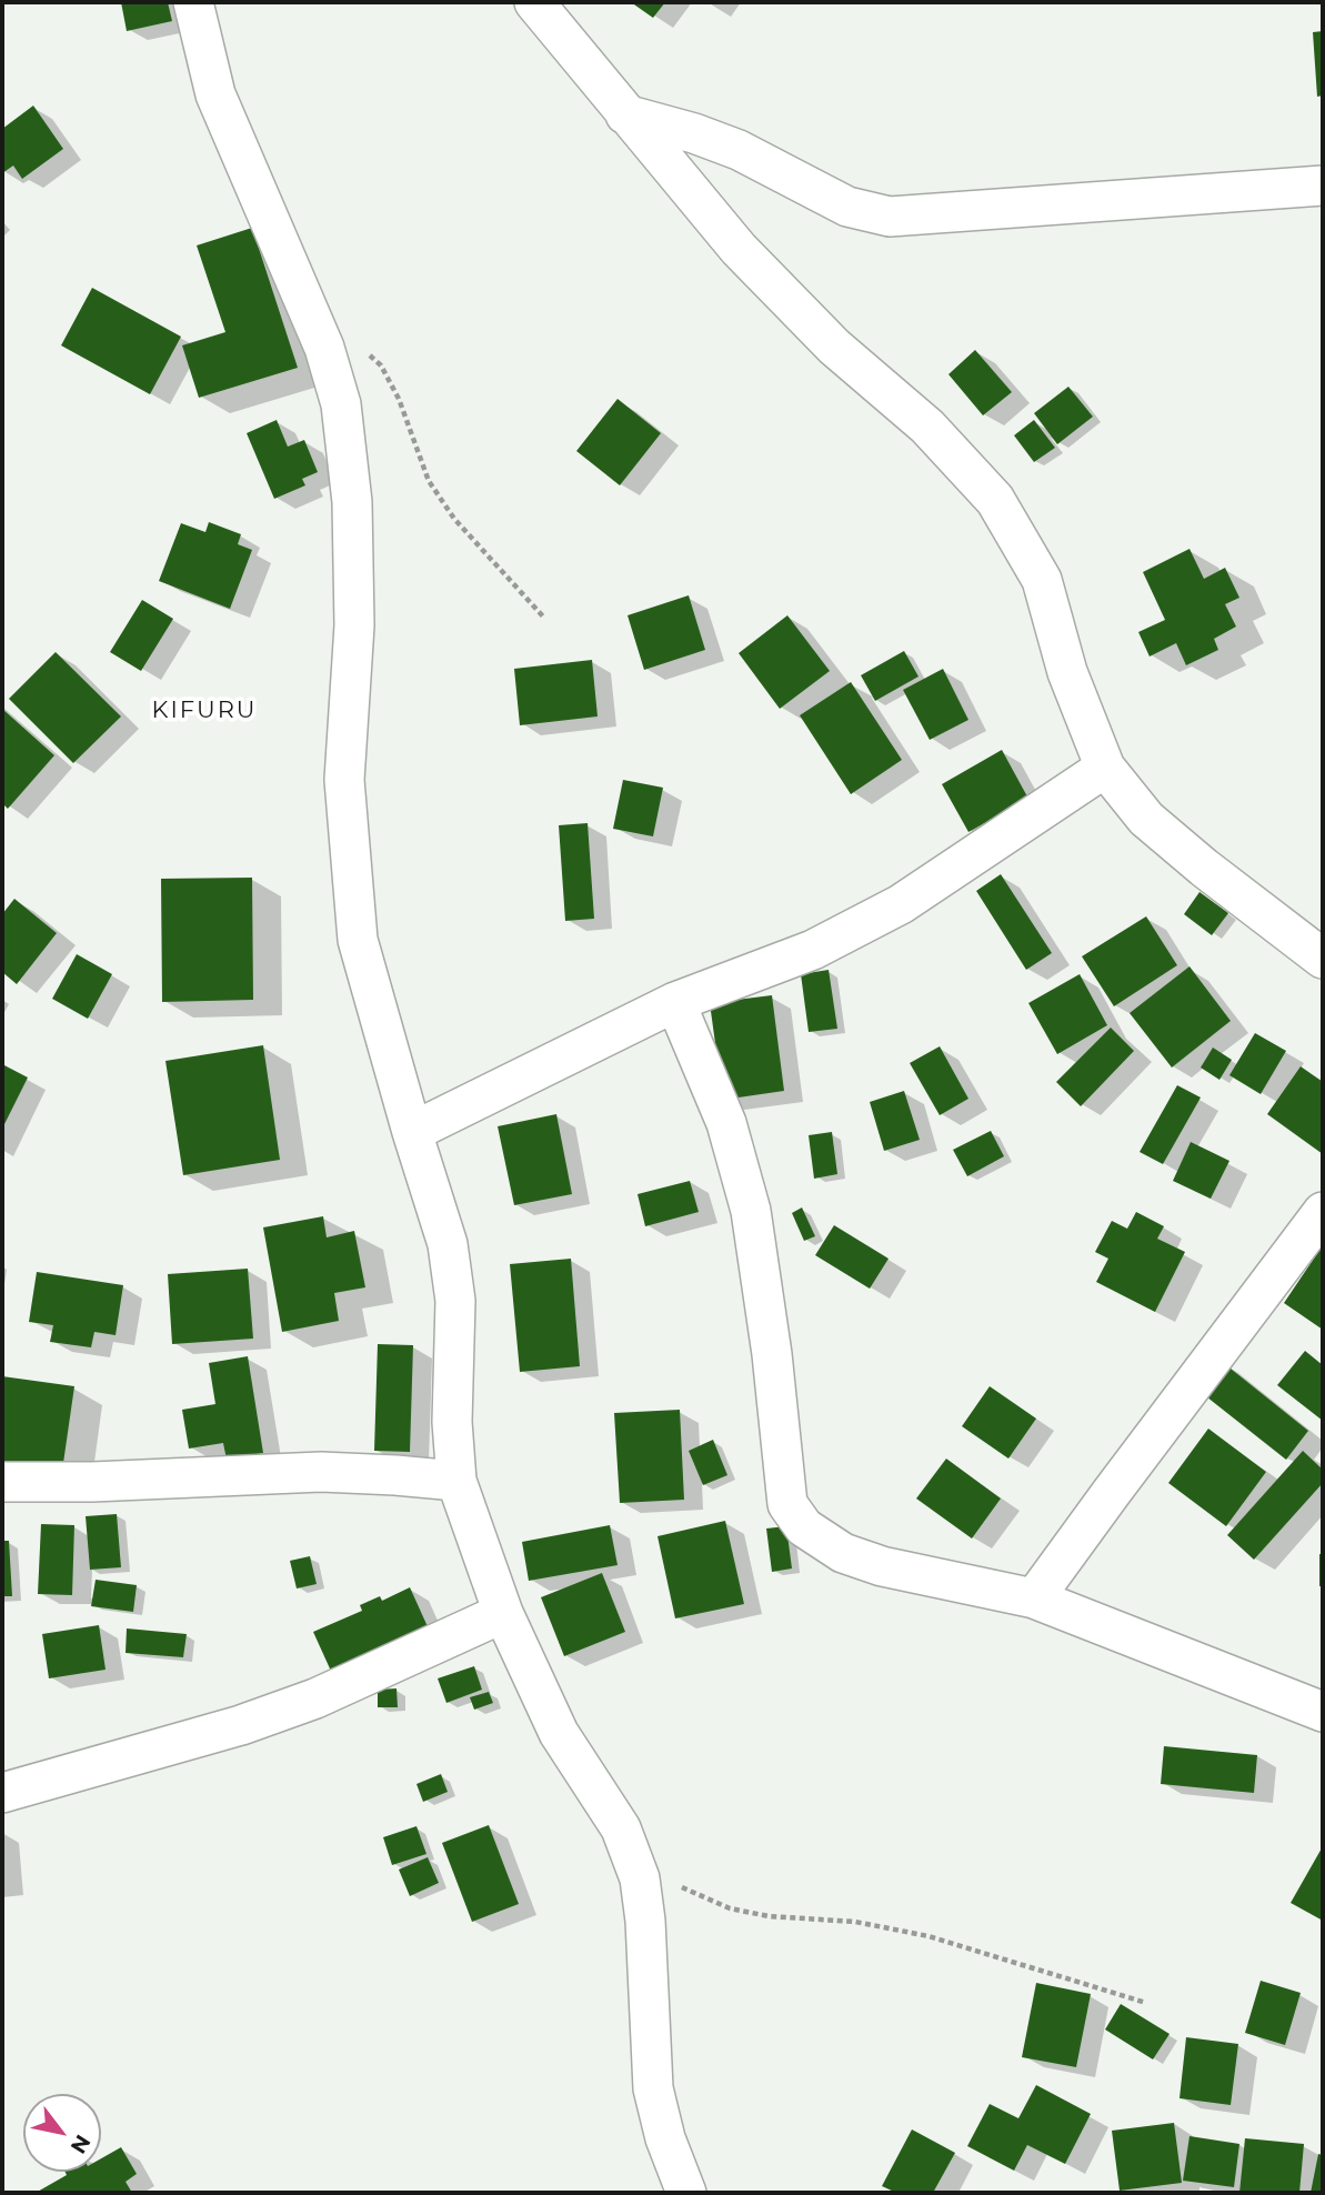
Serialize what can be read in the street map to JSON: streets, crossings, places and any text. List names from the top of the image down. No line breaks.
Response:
{"districts":["KIFURU"],"north":"bottom right"}
